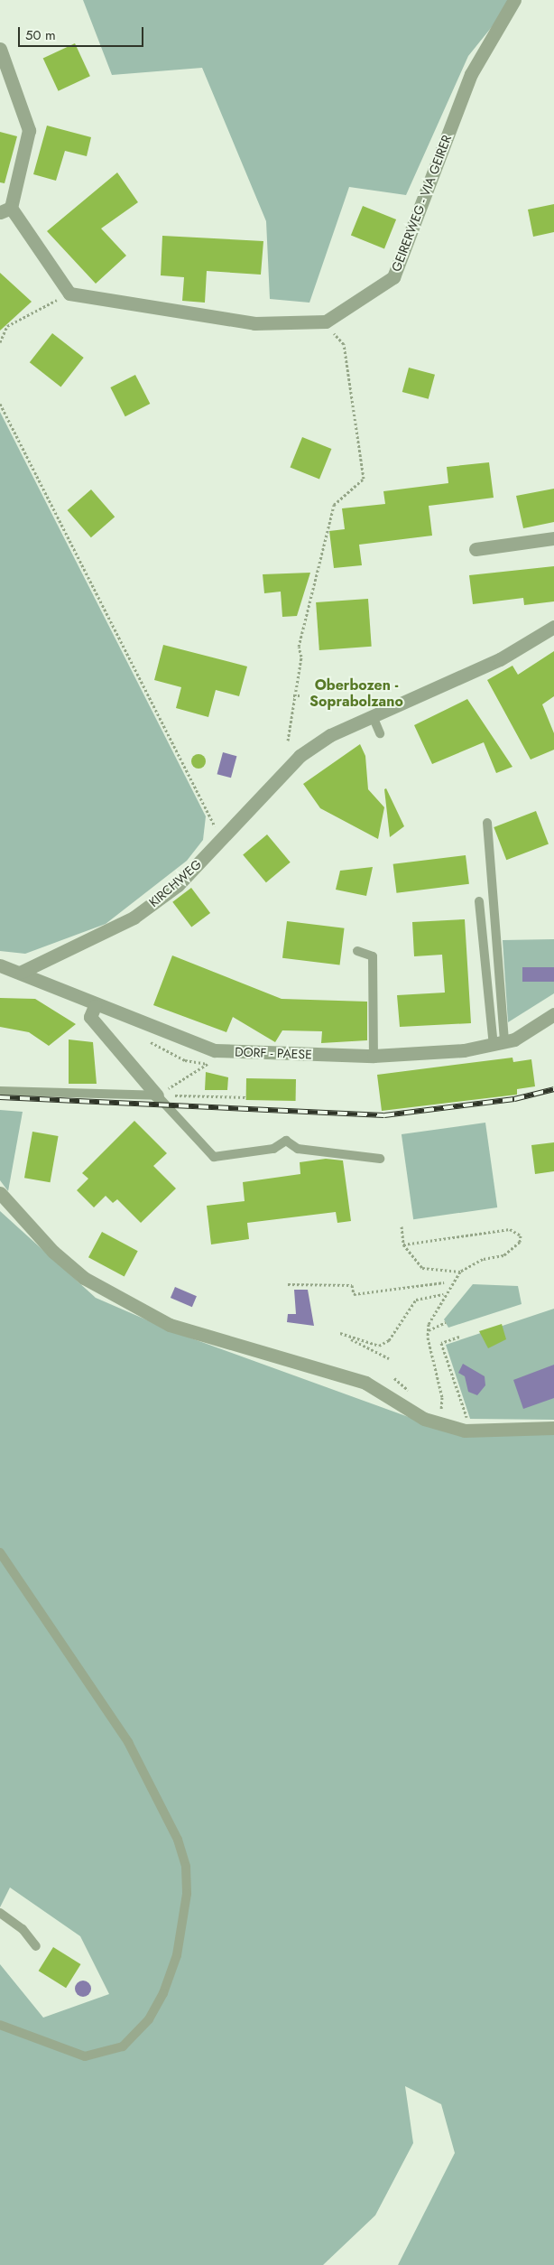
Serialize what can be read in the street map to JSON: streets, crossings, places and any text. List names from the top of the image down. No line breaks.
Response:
{"streets":{"street":["GEIRERWEG - VIA GEIRER","KIRCHWEG","DORF - PAESE"]},"crossings":[["KIRCHWEG","DORF - PAESE"]],"districts":["Oberbozen - Soprabolzano"],"scale_bar":"50 m"}
